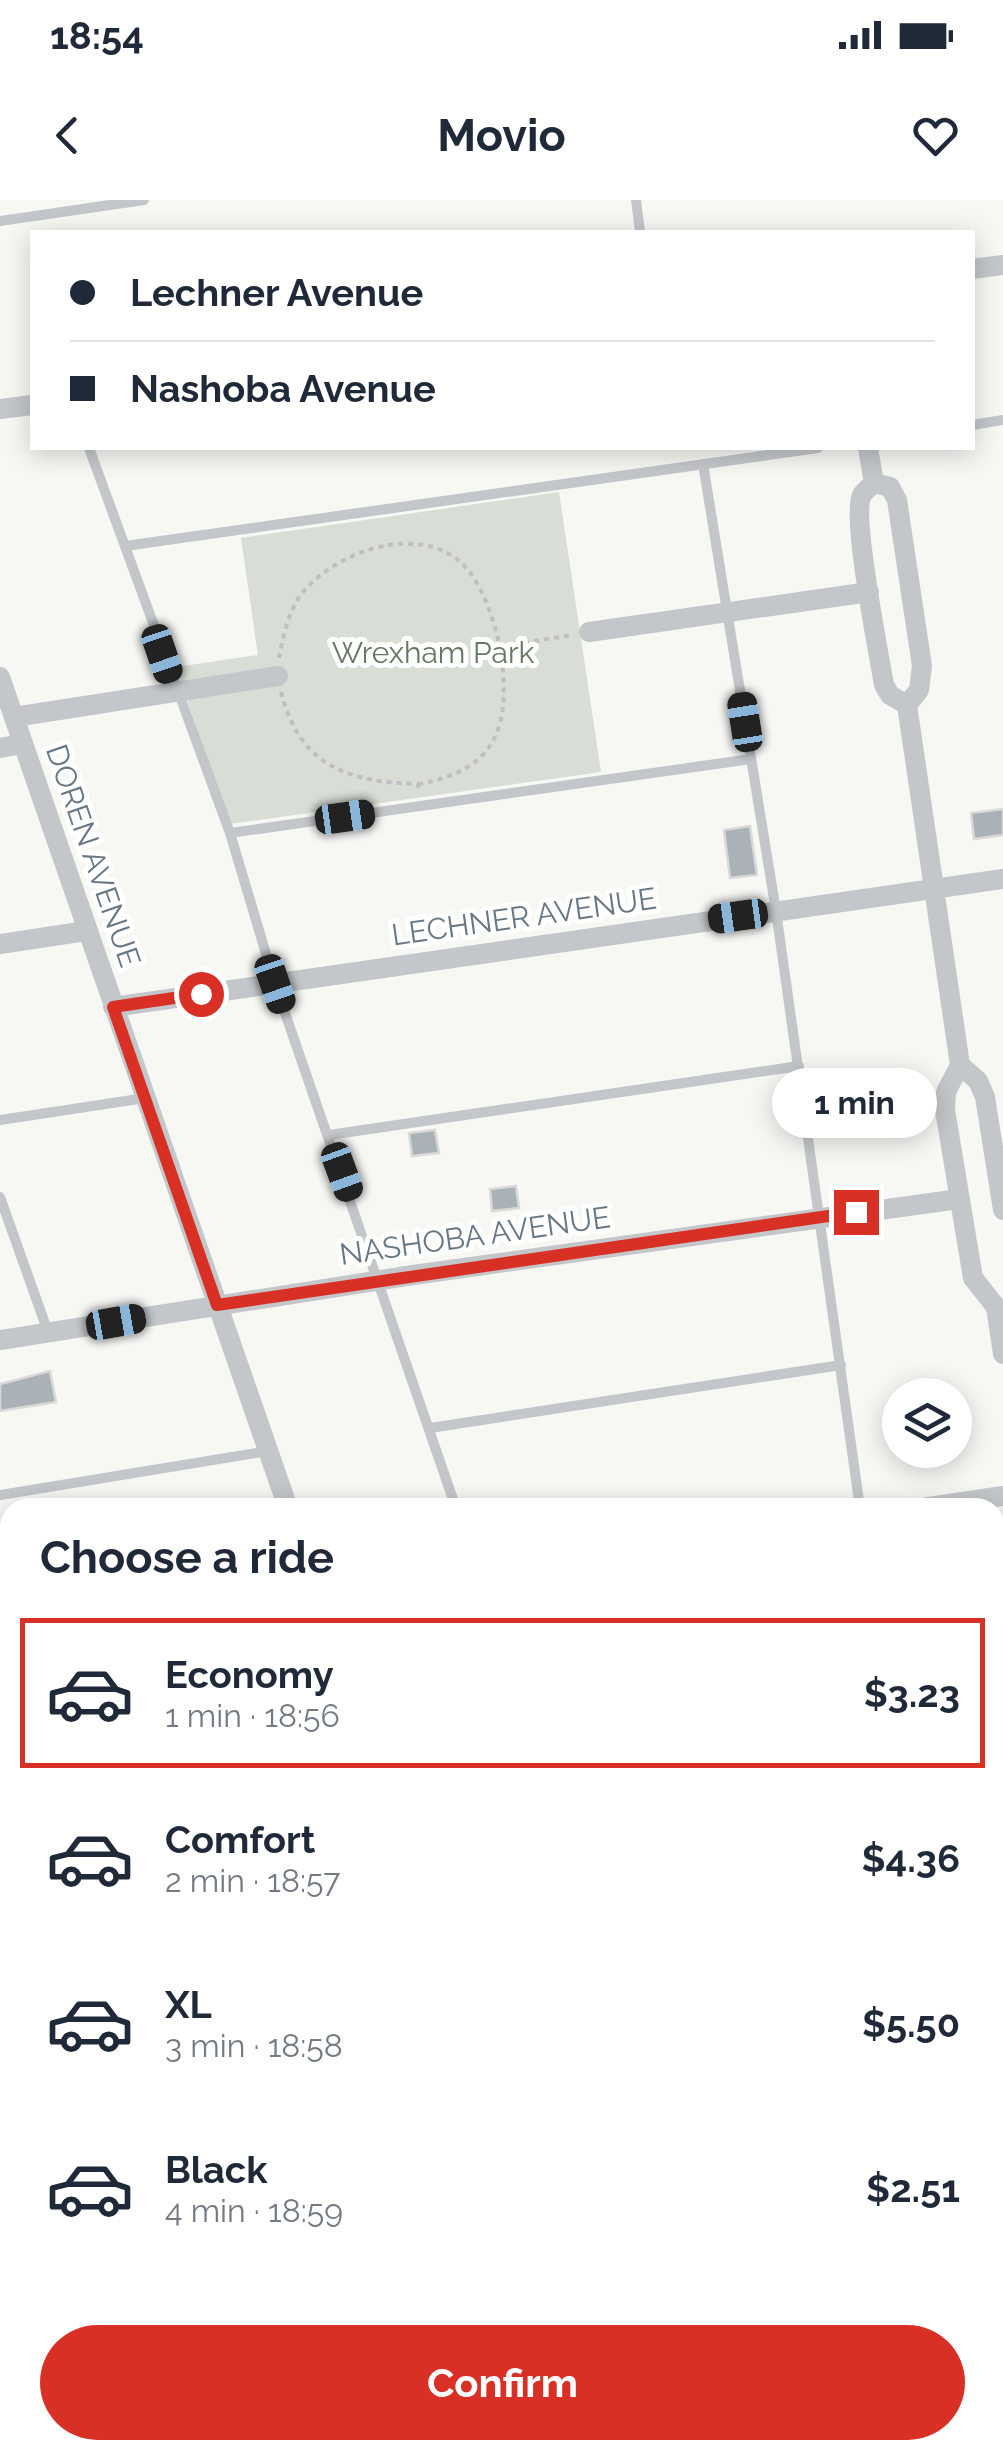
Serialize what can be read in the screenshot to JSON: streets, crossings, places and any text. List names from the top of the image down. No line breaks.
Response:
{"streets":{"street":["DOREN AVENUE","LECHNER AVENUE","NASHOBA AVENUE"]},"crossings":[["DOREN AVENUE","LECHNER AVENUE"],["DOREN AVENUE","NASHOBA AVENUE"]],"parks":["Wrexham Park"],"page":{"status":"18:54","header":"Movio","banner":["Lechner Avenue","Nashoba Avenue"],"bubble":"1 min","heading":"Choose a ride","list":[{"name":"Economy","note":"1 min · 18:56","value":"$3.23"},{"name":"Comfort","note":"2 min · 18:57","value":"$4.36"},{"name":"XL","note":"3 min · 18:58","value":"$5.50"},{"name":"Black","note":"4 min · 18:59","value":"$2.51"}],"buttons":"Confirm"}}
